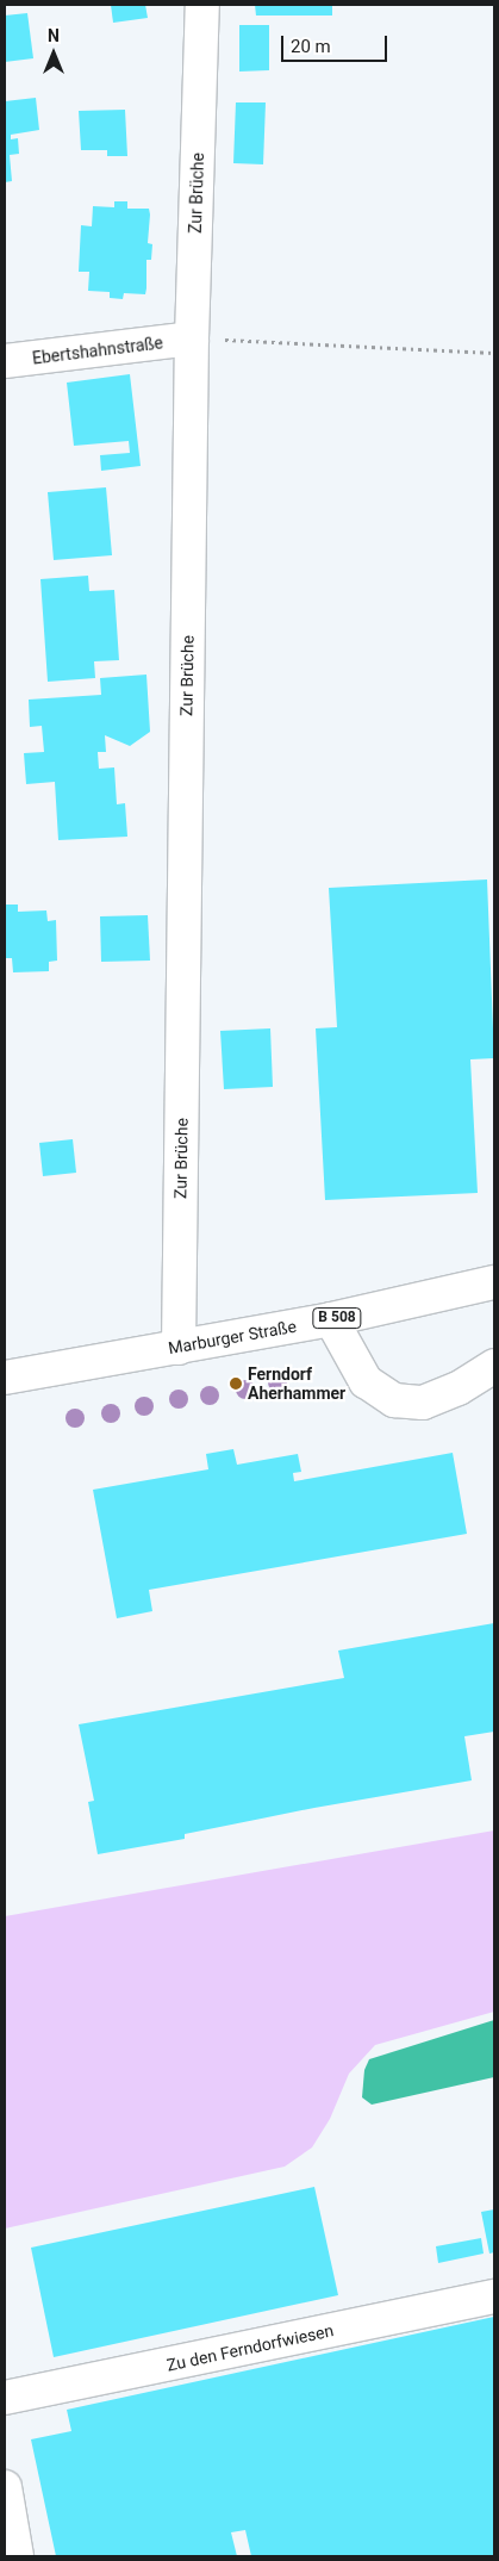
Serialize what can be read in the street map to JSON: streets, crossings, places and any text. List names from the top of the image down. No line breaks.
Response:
{"streets":{"street":["Zur Brüche","Ebertshahnstraße","B 508","Marburger Straße","Zu den Ferndorfwiesen"]},"crossings":[["Zur Brüche","Ebertshahnstraße"],["Zur Brüche","Marburger Straße"]],"places":["Ferndorf Aherhammer"],"scale_bar":"20 m","north":"top"}
